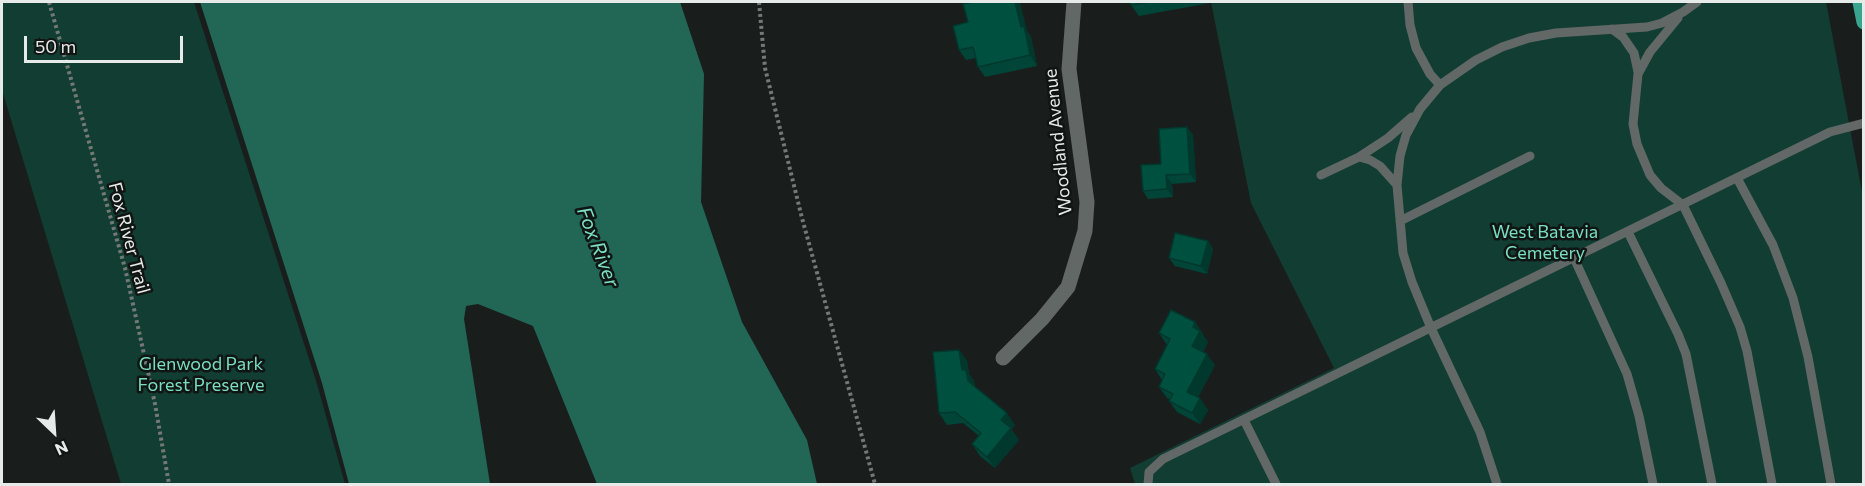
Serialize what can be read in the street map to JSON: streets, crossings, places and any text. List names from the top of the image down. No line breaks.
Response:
{"streets":{"street":["Woodland Avenue"],"path":["Fox River Trail"]},"water":["Fox River"],"parks":["West Batavia Cemetery","Glenwood Park Forest Preserve"],"scale_bar":"50 m","north":"bottom right"}
